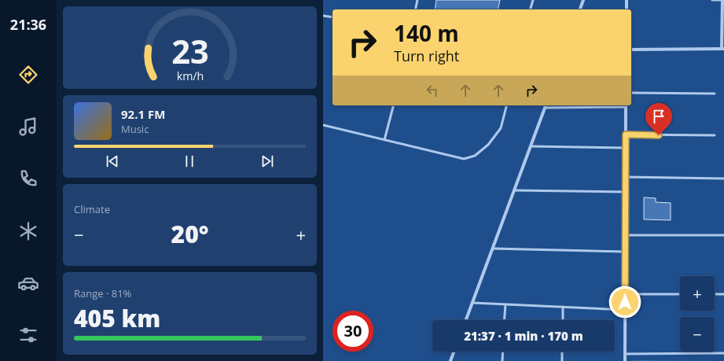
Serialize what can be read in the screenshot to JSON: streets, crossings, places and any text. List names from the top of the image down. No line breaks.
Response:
{"page":{"tabs":"21:36","turn":["140 m","Turn right"],"song":["92.1 FM","Music"],"tile":["Climate",["Range · 81%","405 km"]],"heat":["−","20°","+"],"map_buttons":["+","−"],"limit":"30","trip":"21:37 · 1 min · 170 m","gauge":["23","km/h"]}}
